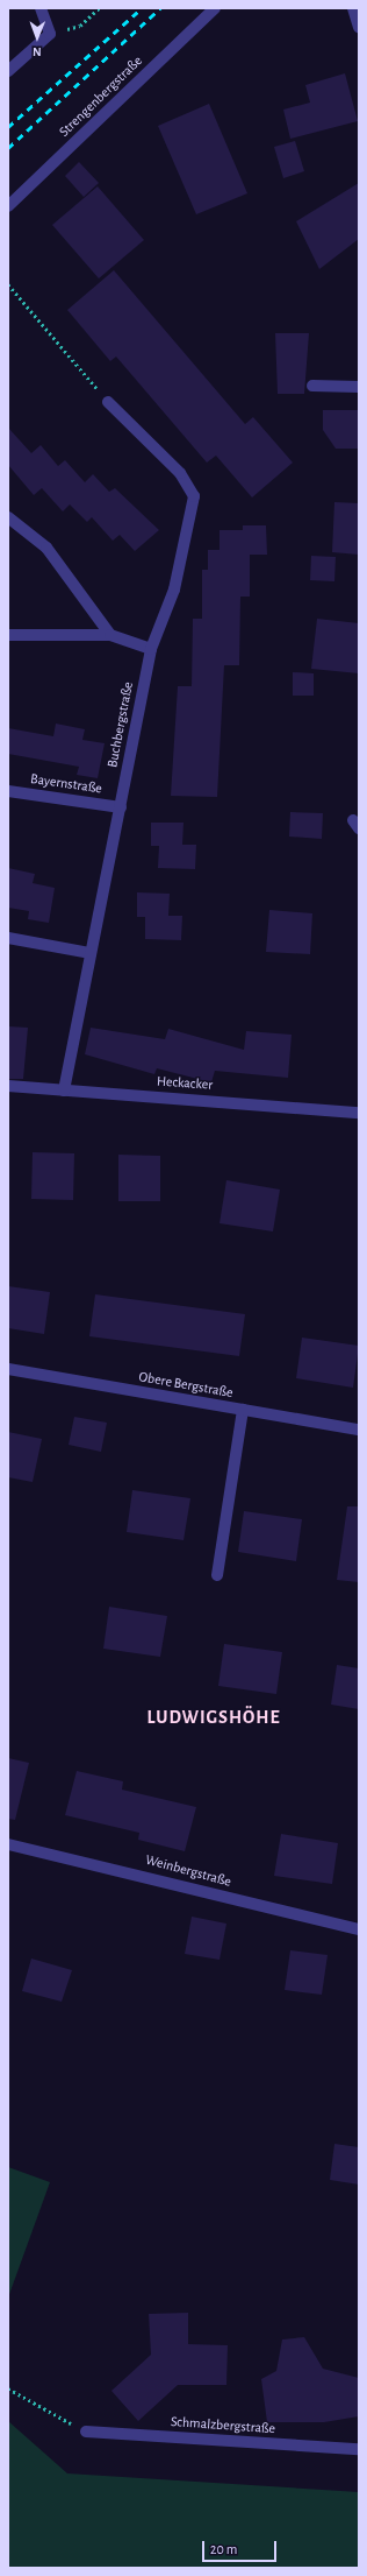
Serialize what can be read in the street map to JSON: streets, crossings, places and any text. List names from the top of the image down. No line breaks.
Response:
{"streets":{"street":["Strengenbergstraße","Buchbergstraße","Bayernstraße","Heckacker","Obere Bergstraße","Weinbergstraße","Schmalzbergstraße"]},"crossings":[["Buchbergstraße","Bayernstraße"],["Buchbergstraße","Heckacker"]],"districts":["LUDWIGSHÖHE"],"scale_bar":"20 m","north":"bottom"}
